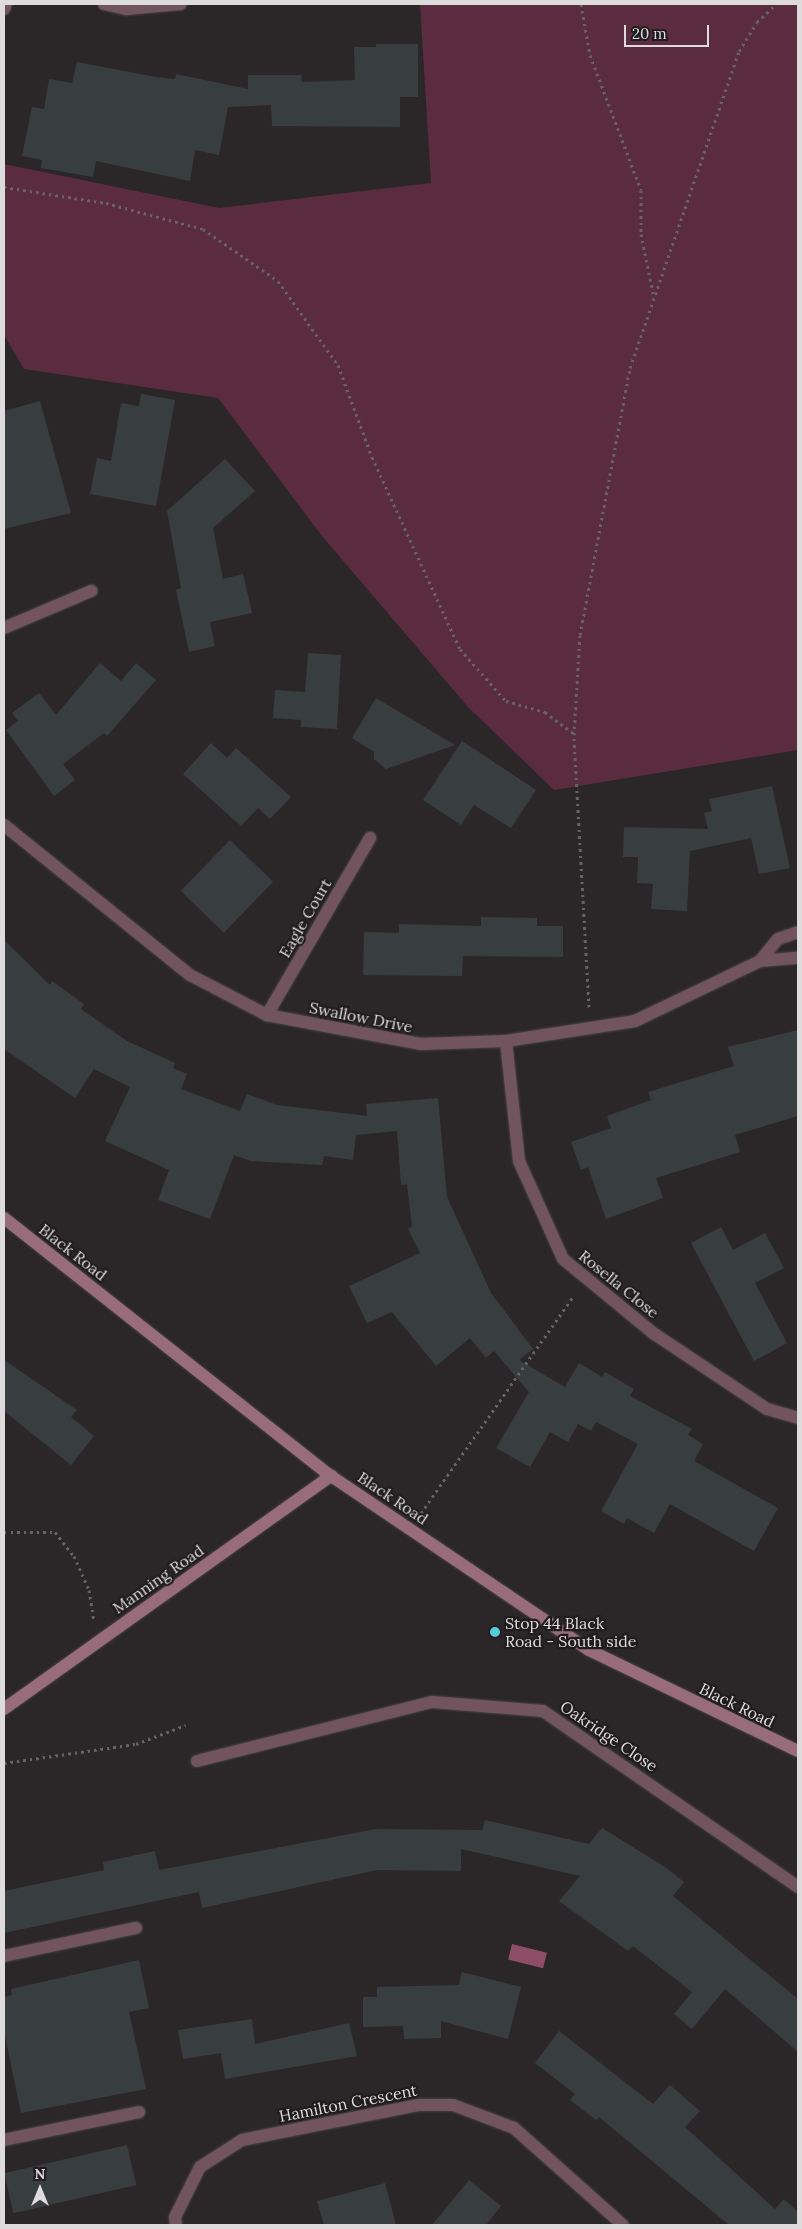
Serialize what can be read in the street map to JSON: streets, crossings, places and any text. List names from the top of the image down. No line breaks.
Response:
{"streets":{"main road":["Black Road","Manning Road"],"street":["Eagle Court","Swallow Drive","Rosella Close","Oakridge Close","Hamilton Crescent"]},"crossings":[["Eagle Court","Swallow Drive"],["Swallow Drive","Rosella Close"],["Black Road","Manning Road"]],"places":["Stop 44 Black Road - South side"],"scale_bar":"20 m","north":"top"}
